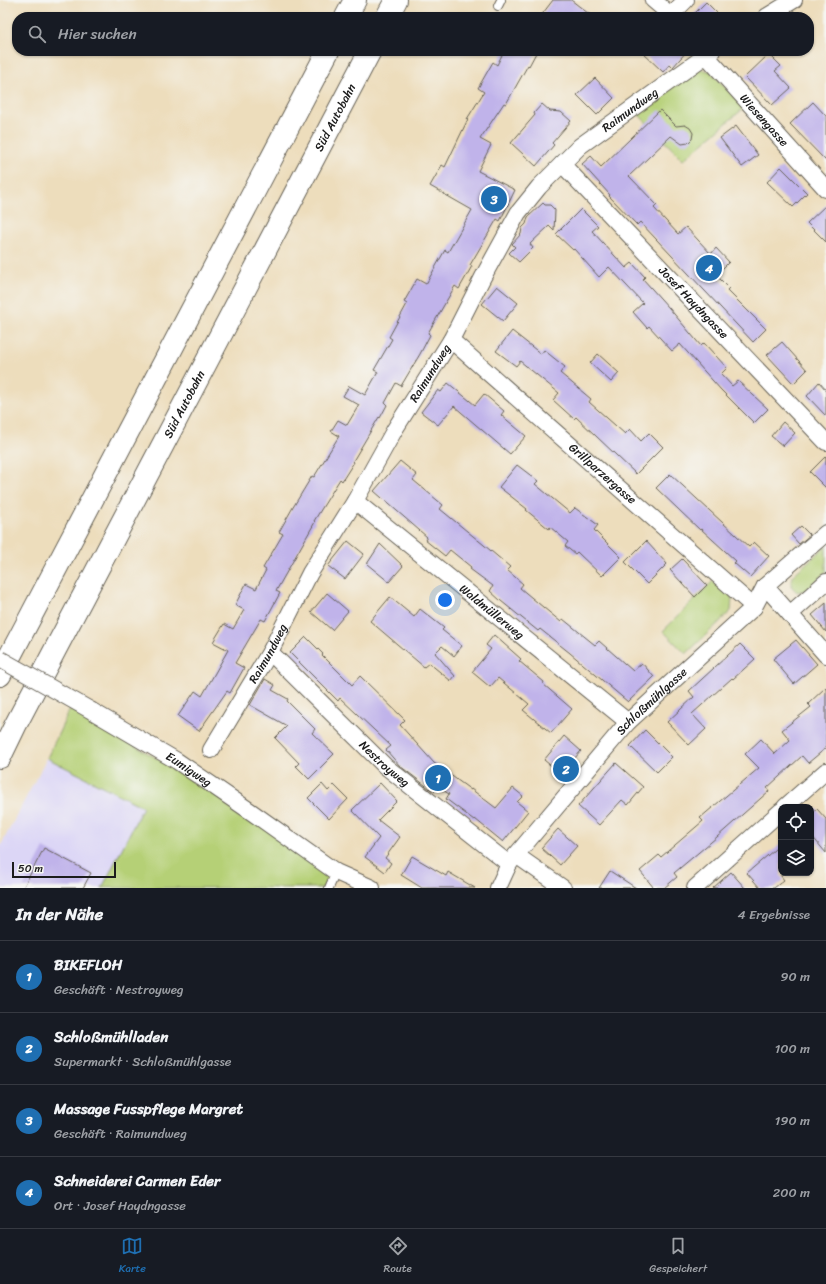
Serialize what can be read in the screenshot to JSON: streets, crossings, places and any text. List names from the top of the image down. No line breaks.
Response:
{"streets":{"highway":["Süd Autobahn"],"street":["Raimundweg","Wiesengasse","Josef Haydngasse","Grillparzergasse","Waldmüllerweg","Schloßmühlgasse","Nestroyweg","Eumigweg"]},"crossings":[["Raimundweg","Josef Haydngasse"],["Raimundweg","Grillparzergasse"],["Raimundweg","Waldmüllerweg"],["Raimundweg","Nestroyweg"],["Grillparzergasse","Schloßmühlgasse"],["Waldmüllerweg","Schloßmühlgasse"],["Schloßmühlgasse","Nestroyweg"]],"scale_bar":"50 m","page":{"search":"Hier suchen","pins":["3","4","2","1"],"scale":"50 m","heading":["In der Nähe","4 Ergebnisse"],"list":[{"mark":"1","name":"BIKEFLOH","note":"Geschäft · Nestroyweg","value":"90 m"},{"mark":"2","name":"Schloßmühlladen","note":"Supermarkt · Schloßmühlgasse","value":"100 m"},{"mark":"3","name":"Massage Fusspflege Margret","note":"Geschäft · Raimundweg","value":"190 m"},{"mark":"4","name":"Schneiderei Carmen Eder","note":"Ort · Josef Haydngasse","value":"200 m"}],"nav":["Karte","Route","Gespeichert"]}}
